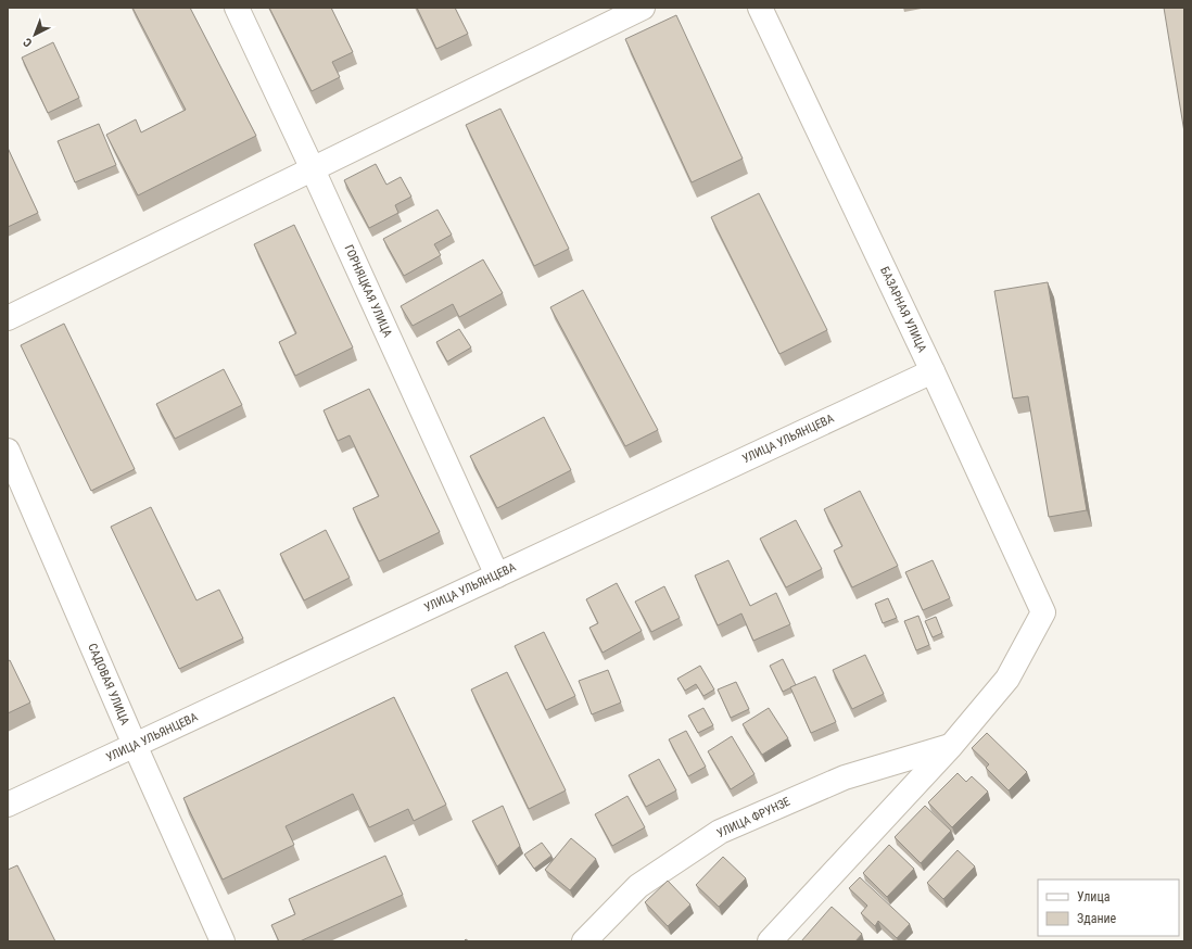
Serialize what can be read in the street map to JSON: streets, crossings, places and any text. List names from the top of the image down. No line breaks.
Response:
{"streets":{"street":["ГОРНЯЦКАЯ УЛИЦА","БАЗАРНАЯ УЛИЦА","УЛИЦА УЛЬЯНЦЕВА","САДОВАЯ УЛИЦА","УЛИЦА ФРУНЗЕ"]},"crossings":[["ГОРНЯЦКАЯ УЛИЦА","УЛИЦА УЛЬЯНЦЕВА"],["БАЗАРНАЯ УЛИЦА","УЛИЦА УЛЬЯНЦЕВА"],["БАЗАРНАЯ УЛИЦА","УЛИЦА ФРУНЗЕ"],["УЛИЦА УЛЬЯНЦЕВА","САДОВАЯ УЛИЦА"]],"legend":["Улица","Здание"],"north":"bottom left"}
